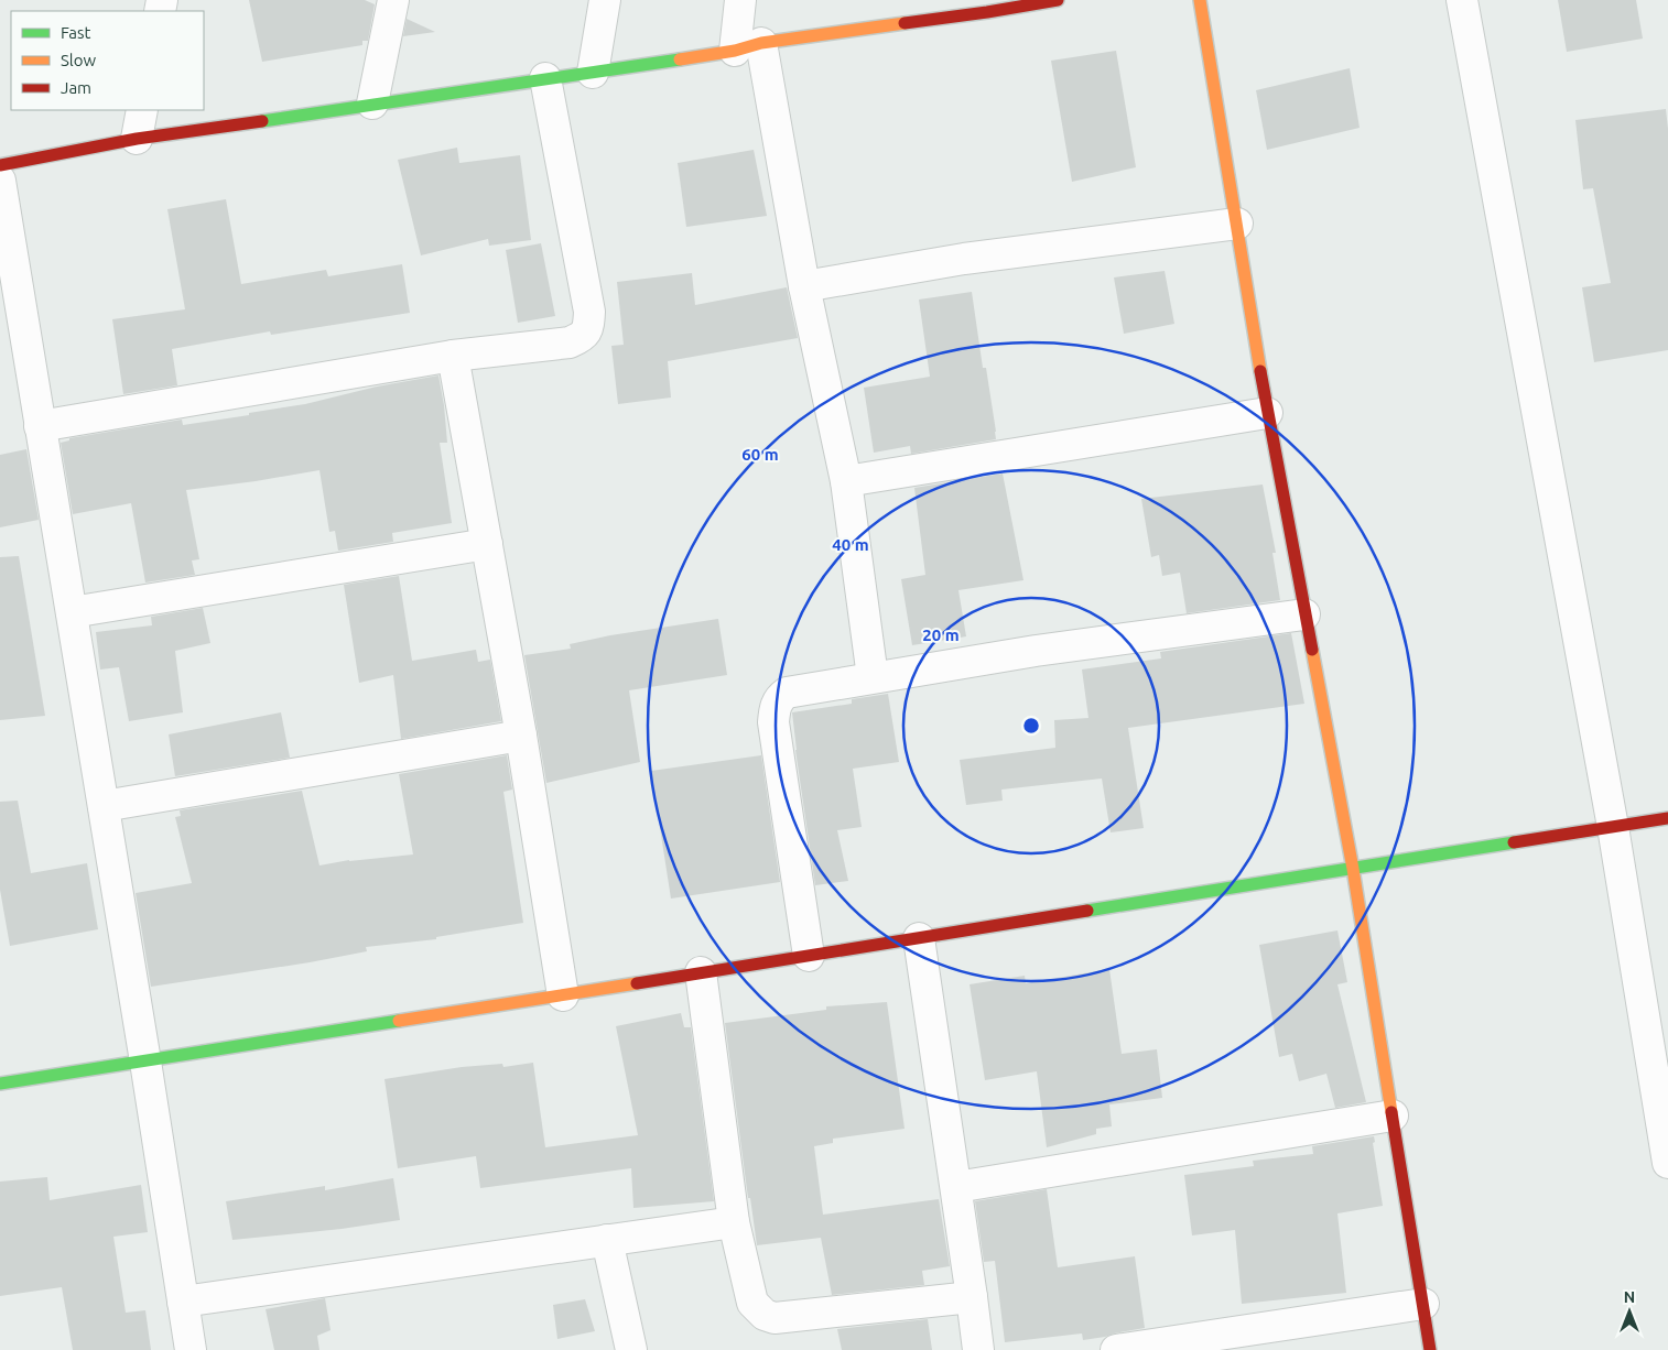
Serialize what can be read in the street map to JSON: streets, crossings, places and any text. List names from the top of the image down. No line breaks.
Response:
{"legend":["Fast","Slow","Jam"],"north":"top","rings":["60 m","40 m","20 m"]}
